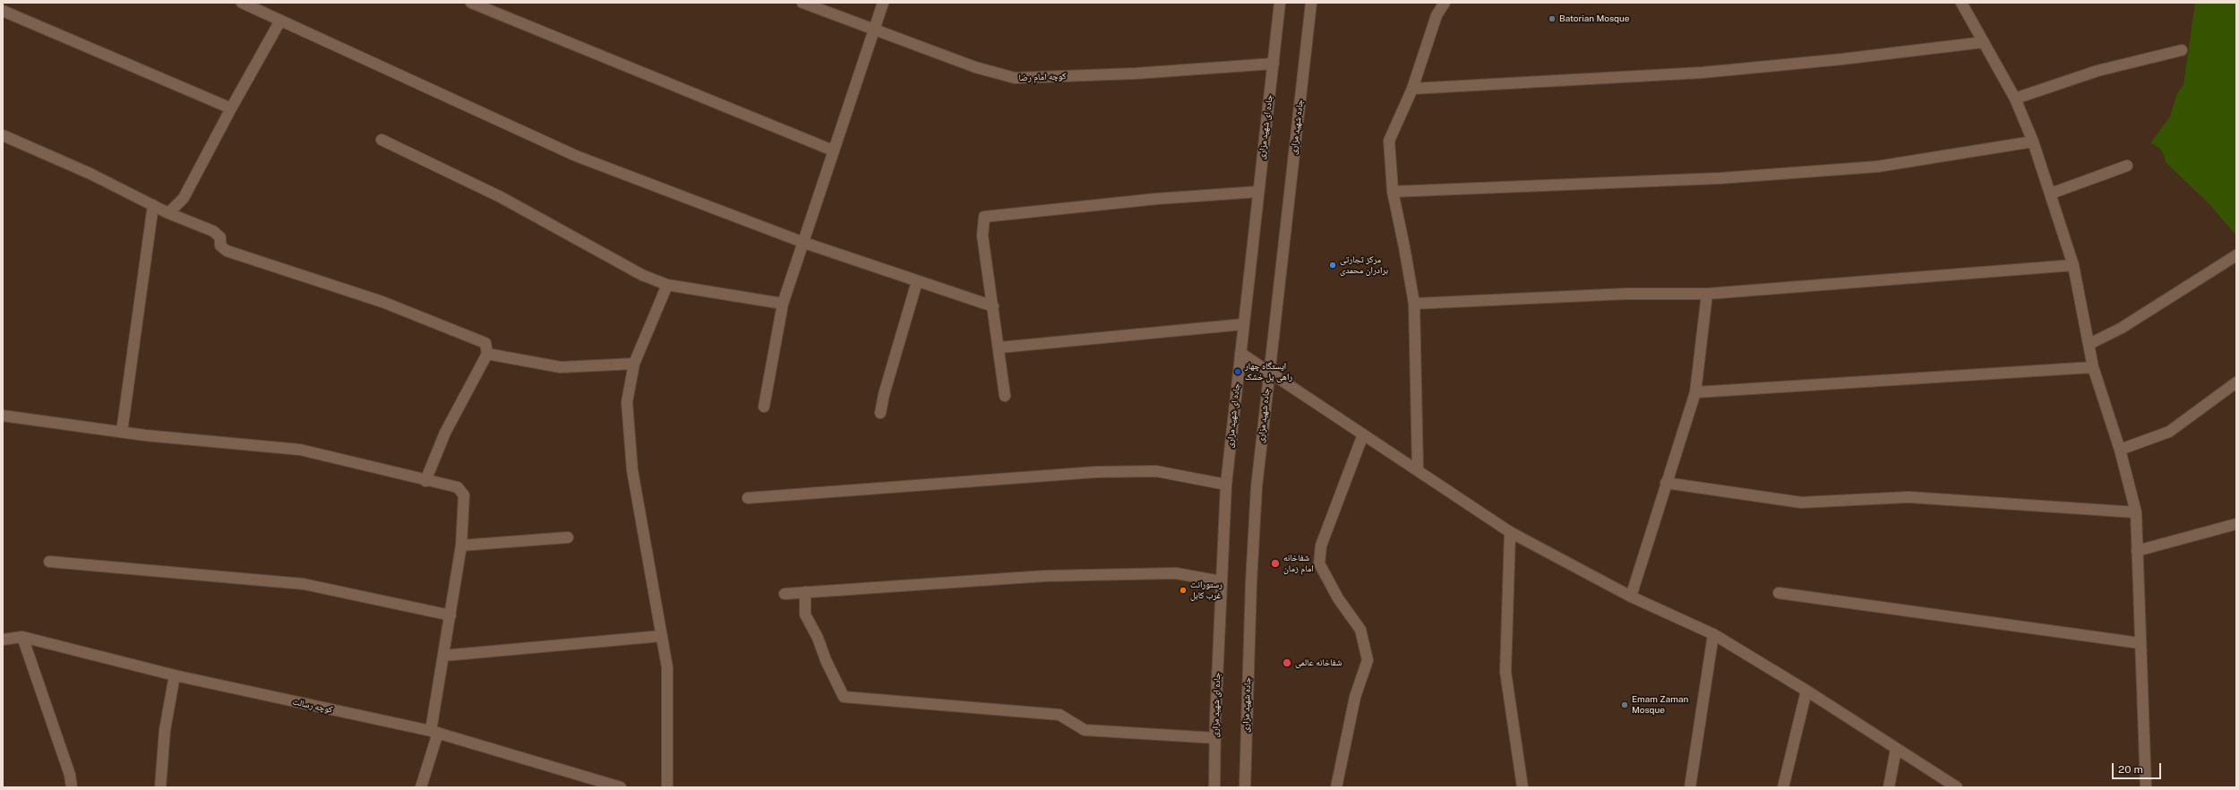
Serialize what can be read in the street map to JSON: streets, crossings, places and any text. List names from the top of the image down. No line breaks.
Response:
{"streets":{"street":["کوچه امام رضا","جاده ای شهید مزاری","جاده شهید مزاری","کوچه رسالت"]},"crossings":[["کوچه امام رضا","جاده ای شهید مزاری"]],"places":["Batorian Mosque","مرکز تجارتی برادران محمدی","ایستگاه چهار راهی پل خشک","شفاخانه امام زمان","رستورانت غرب کابل","شفاخانه عالمی","Emam Zaman Mosque"],"scale_bar":"20 m"}
